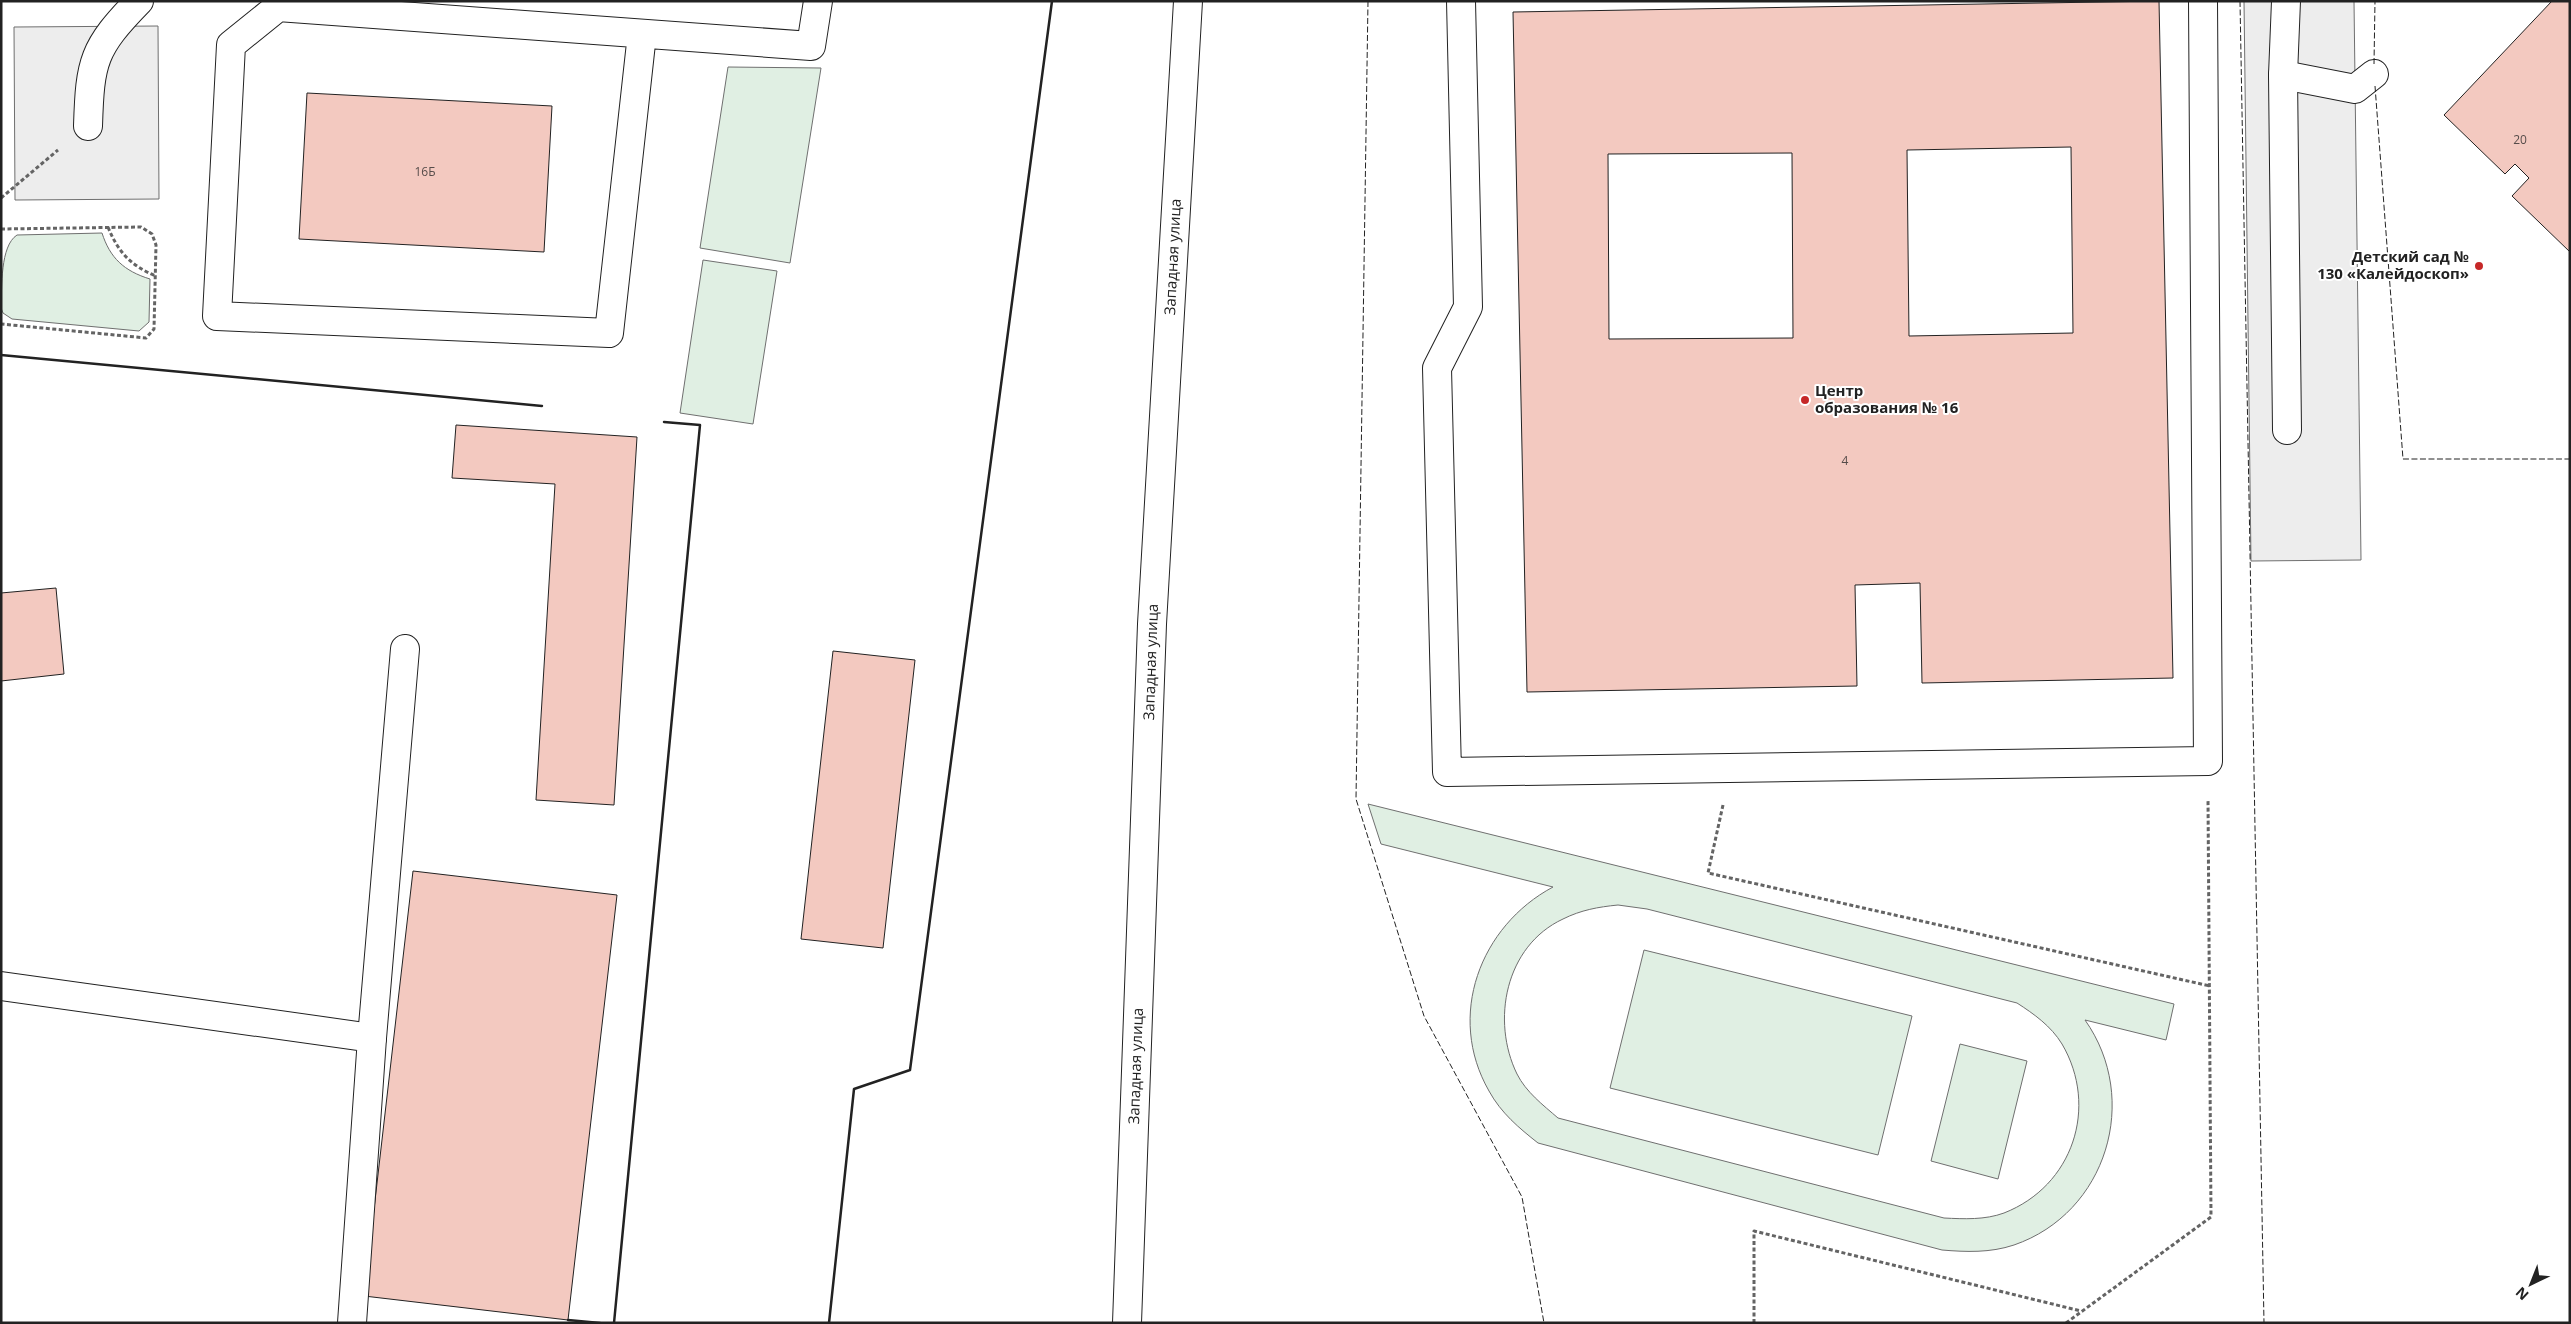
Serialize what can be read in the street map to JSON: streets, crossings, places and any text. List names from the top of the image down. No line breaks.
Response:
{"streets":{"street":["Западная улица"]},"places":["Детский сад № 130 «Калейдоскоп»","Центр образования № 16"],"house_numbers":["20","16Б","4"],"north":"bottom left"}
